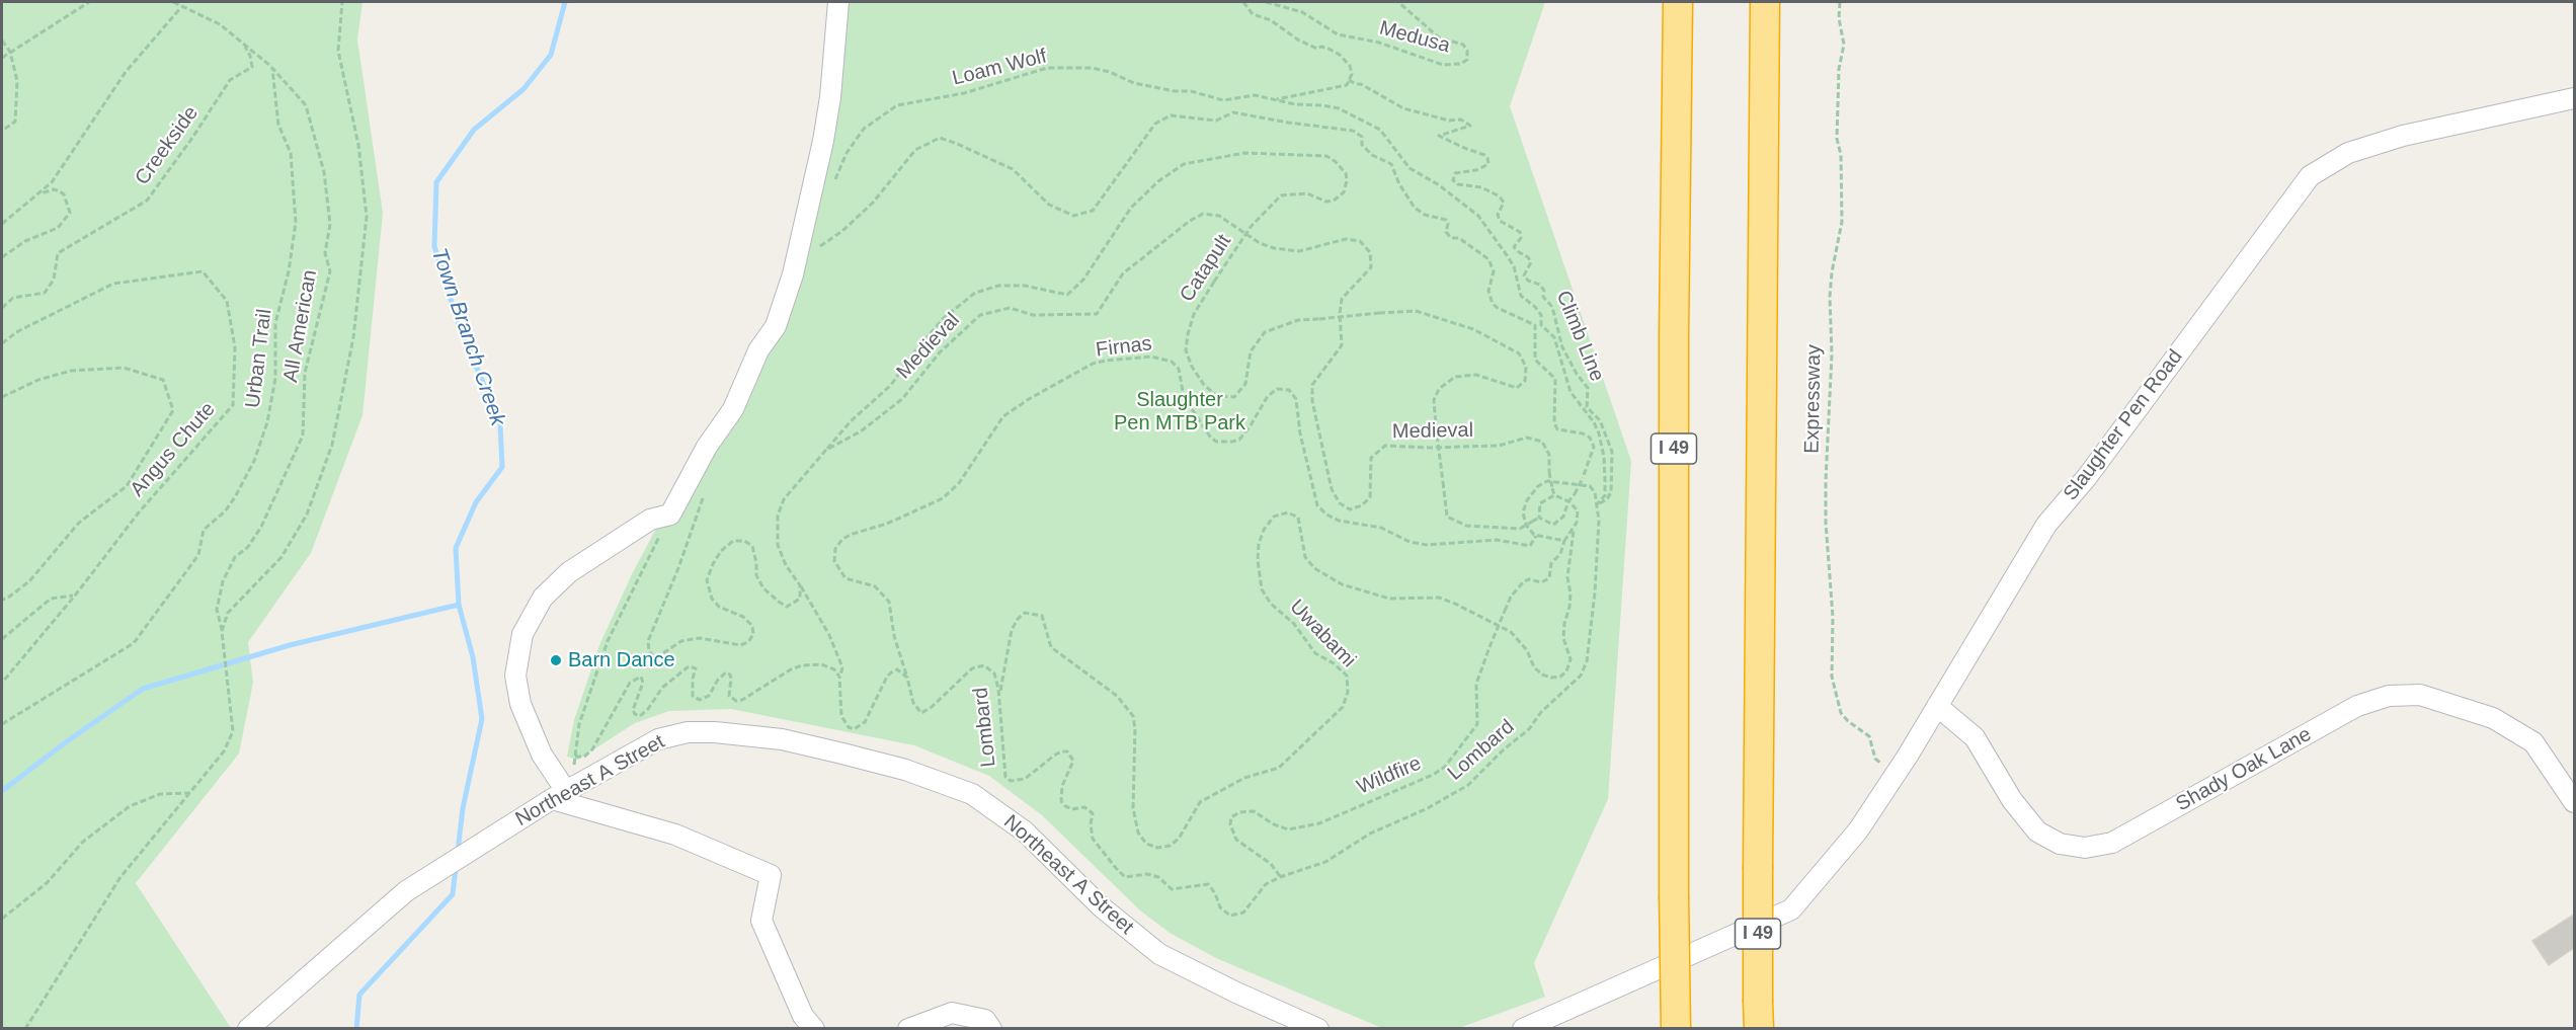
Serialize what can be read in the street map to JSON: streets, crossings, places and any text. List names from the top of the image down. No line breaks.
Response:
{"streets":{"highway":["I 49"],"street":["Slaughter Pen Road","Shady Oak Lane","Northeast A Street"],"path":["Medusa","Loam Wolf","Creekside","Catapult","All American","Climb Line","Medieval","Firnas","Urban Trail","Expressway","Angus Chute","Uwabami","Lombard","Wildfire"]},"crossings":[["Loam Wolf","Climb Line"],["Loam Wolf","Lombard"],["Creekside","All American"],["Catapult","Medieval"],["All American","Urban Trail"],["Climb Line","Lombard"],["Firnas","Lombard"],["Expressway","Slaughter Pen Road"],["Slaughter Pen Road","Shady Oak Lane"],["Uwabami","Lombard"],["Uwabami","Wildfire"],["Lombard","Wildfire"]],"water":["Town Branch Creek"],"parks":["Slaughter Pen MTB Park"],"places":["Barn Dance"]}
